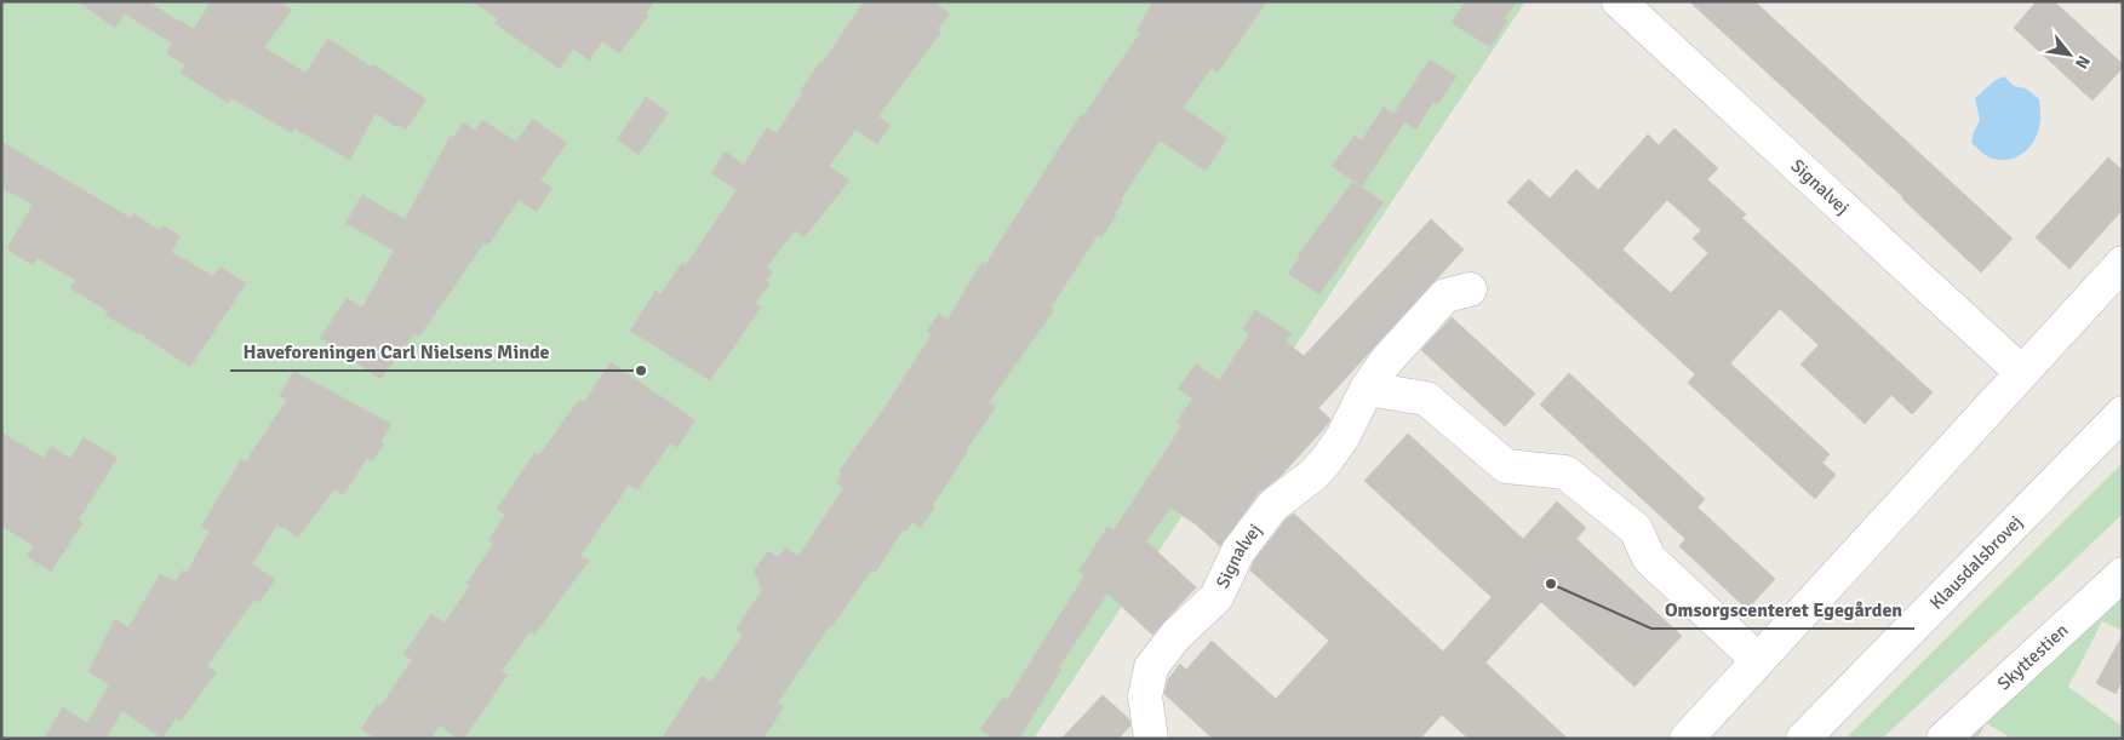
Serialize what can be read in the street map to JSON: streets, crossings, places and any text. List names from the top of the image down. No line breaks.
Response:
{"streets":{"street":["Signalvej","Klausdalsbrovej","Skyttestien"]},"places":["Haveforeningen Carl Nielsens Minde","Omsorgscenteret Egegården"],"north":"bottom right"}
